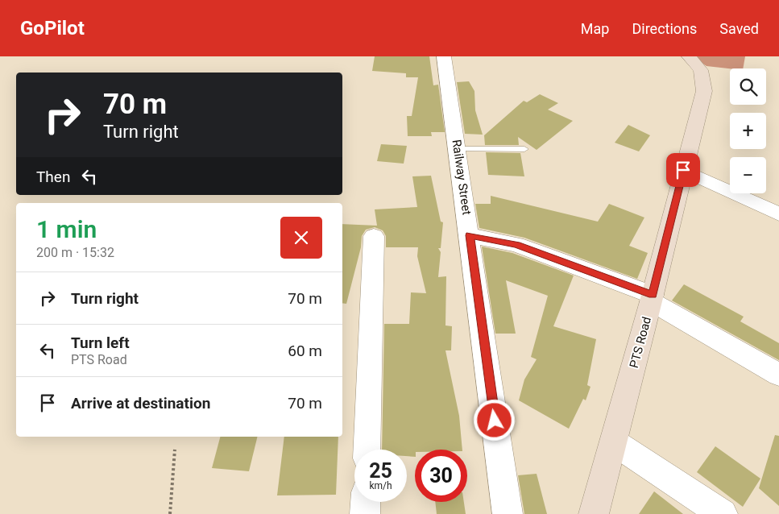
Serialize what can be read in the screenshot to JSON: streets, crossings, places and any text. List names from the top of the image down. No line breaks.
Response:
{"streets":{"main road":["PTS Road"],"street":["Railway Street"]},"page":{"header":"GoPilot","nav":["Map","Directions","Saved"],"map_buttons":["+","−"],"turn":["70 m","Turn right"],"then":"Then","heading":["1 min","200 m · 15:32"],"list":[{"name":"Turn right","value":"70 m"},{"name":"Turn left","note":"PTS Road","value":"60 m"},{"name":"Arrive at destination","value":"70 m"}],"speed":"25 km/h","limit":"30"}}
